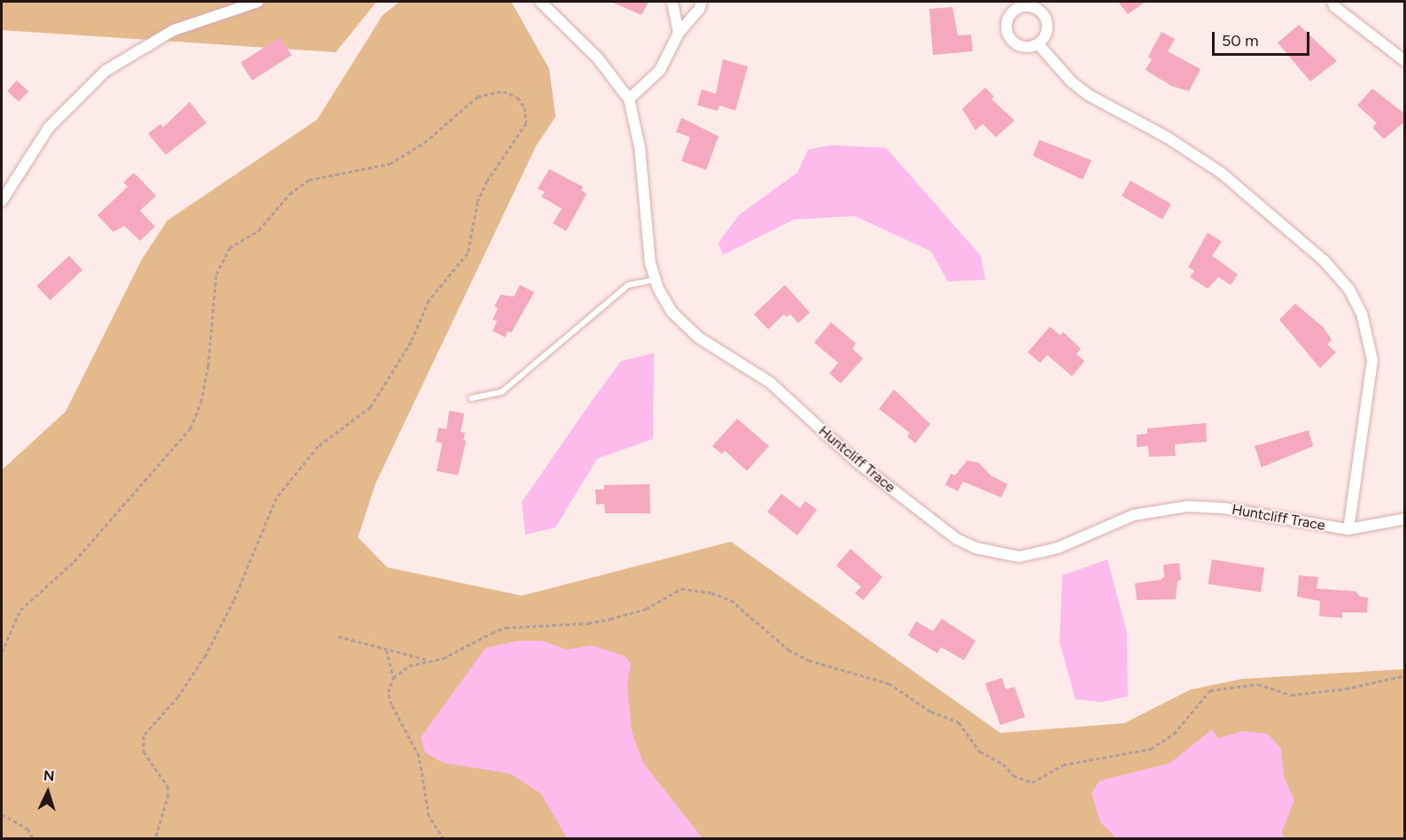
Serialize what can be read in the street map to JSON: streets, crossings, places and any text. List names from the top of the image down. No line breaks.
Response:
{"streets":{"street":["Huntcliff Trace"]},"scale_bar":"50 m","north":"top"}
